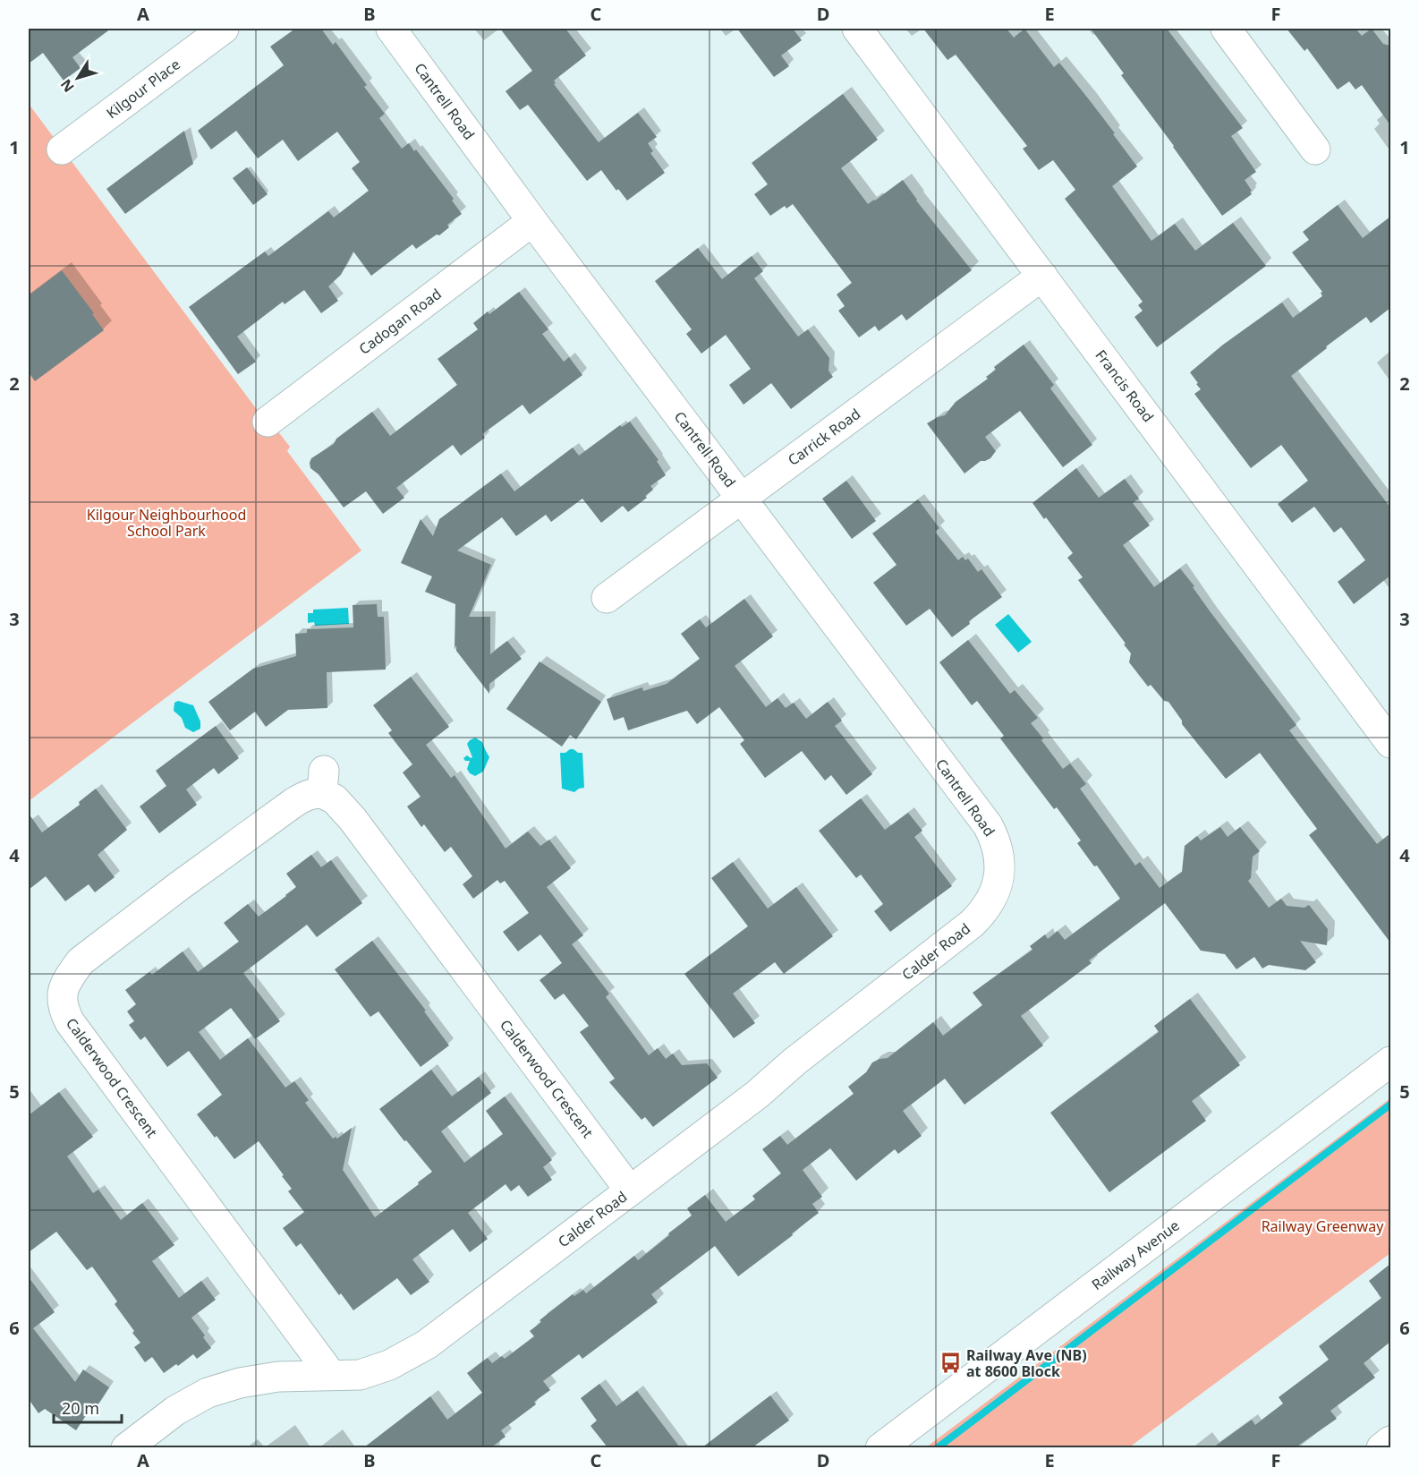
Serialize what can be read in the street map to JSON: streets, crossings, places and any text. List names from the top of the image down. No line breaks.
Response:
{"streets":{"street":["Kilgour Place","Cantrell Road","Cadogan Road","Francis Road","Carrick Road","Calder Road","Calderwood Crescent","Railway Avenue"]},"crossings":[["Cantrell Road","Cadogan Road"],["Cantrell Road","Carrick Road"],["Cantrell Road","Calder Road"],["Francis Road","Carrick Road"],["Calder Road","Calderwood Crescent"]],"parks":["Kilgour Neighbourhood School Park","Railway Greenway"],"places":{"bus stop":["Railway Ave (NB) at 8600 Block"]},"scale_bar":"20 m","north":"bottom left","grid":{"columns":["A","B","C","D","E","F"],"rows":["1","2","3","4","5","6"]}}
